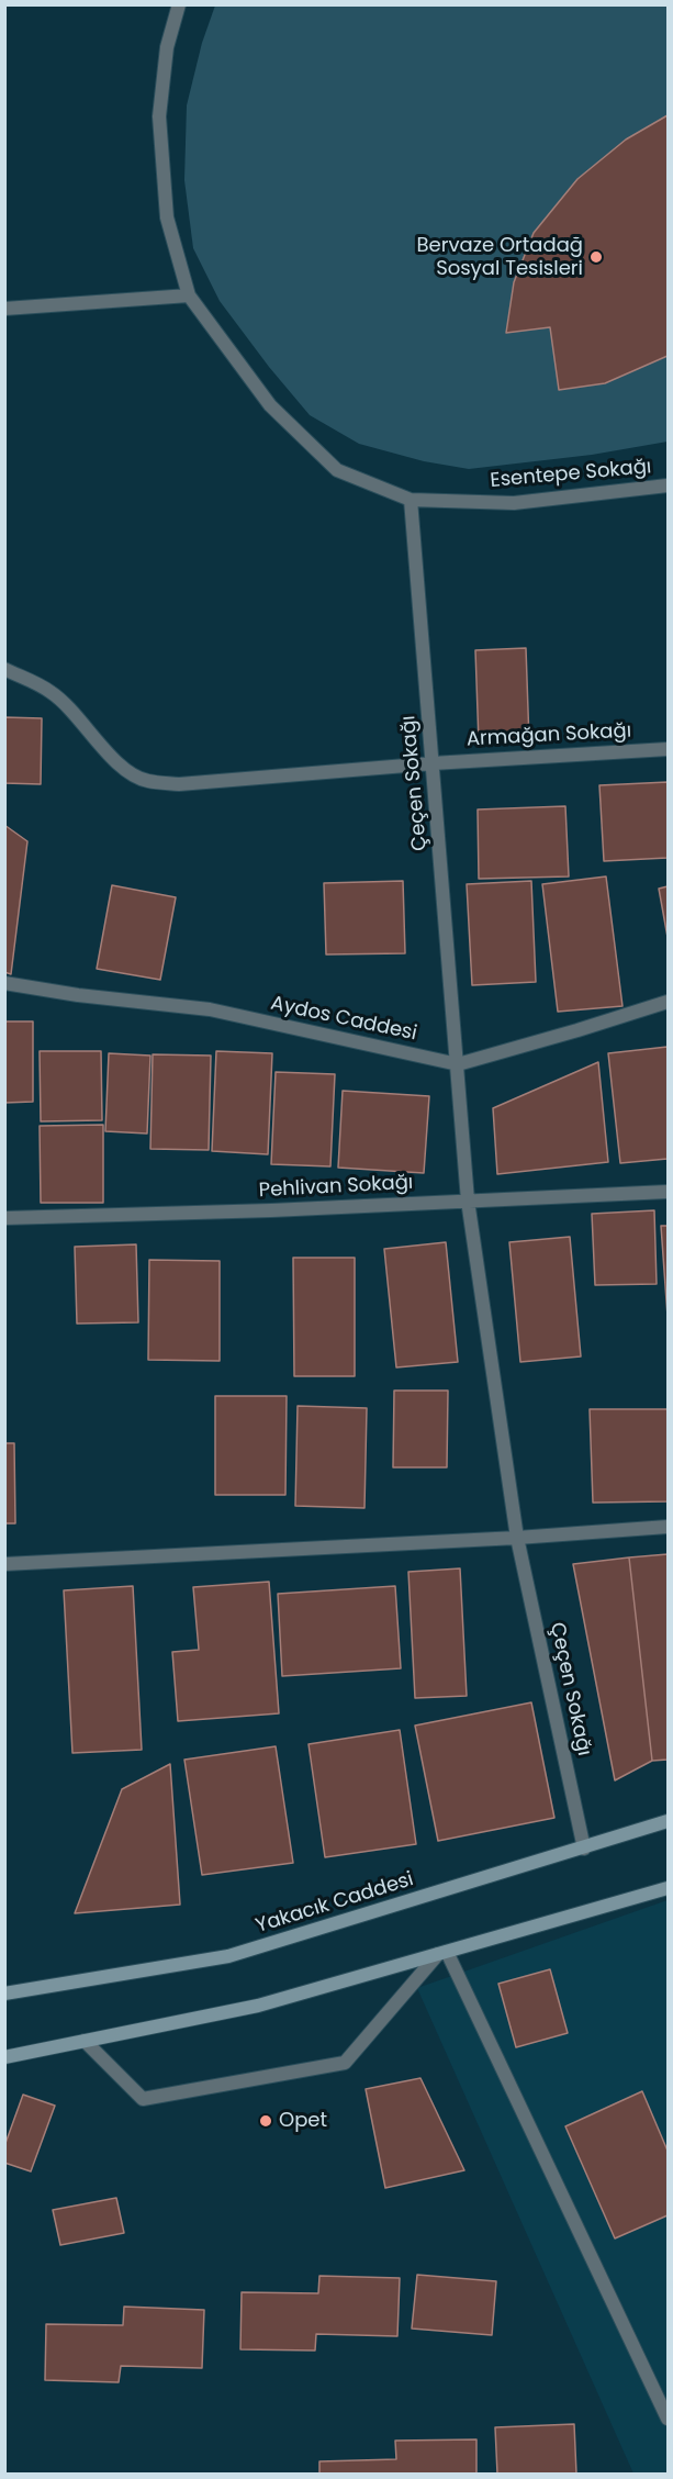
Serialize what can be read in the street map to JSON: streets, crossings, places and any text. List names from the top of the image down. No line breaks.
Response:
{"streets":{"main road":["Yakacık Caddesi"],"street":["Esentepe Sokağı","Armağan Sokağı","Çeçen Sokağı","Aydos Caddesi","Pehlivan Sokağı"]},"crossings":[["Esentepe Sokağı","Çeçen Sokağı"],["Armağan Sokağı","Çeçen Sokağı"],["Çeçen Sokağı","Aydos Caddesi"],["Çeçen Sokağı","Pehlivan Sokağı"],["Çeçen Sokağı","Yakacık Caddesi"]],"places":["Bervaze Ortadağ Sosyal Tesisleri","Opet"]}
